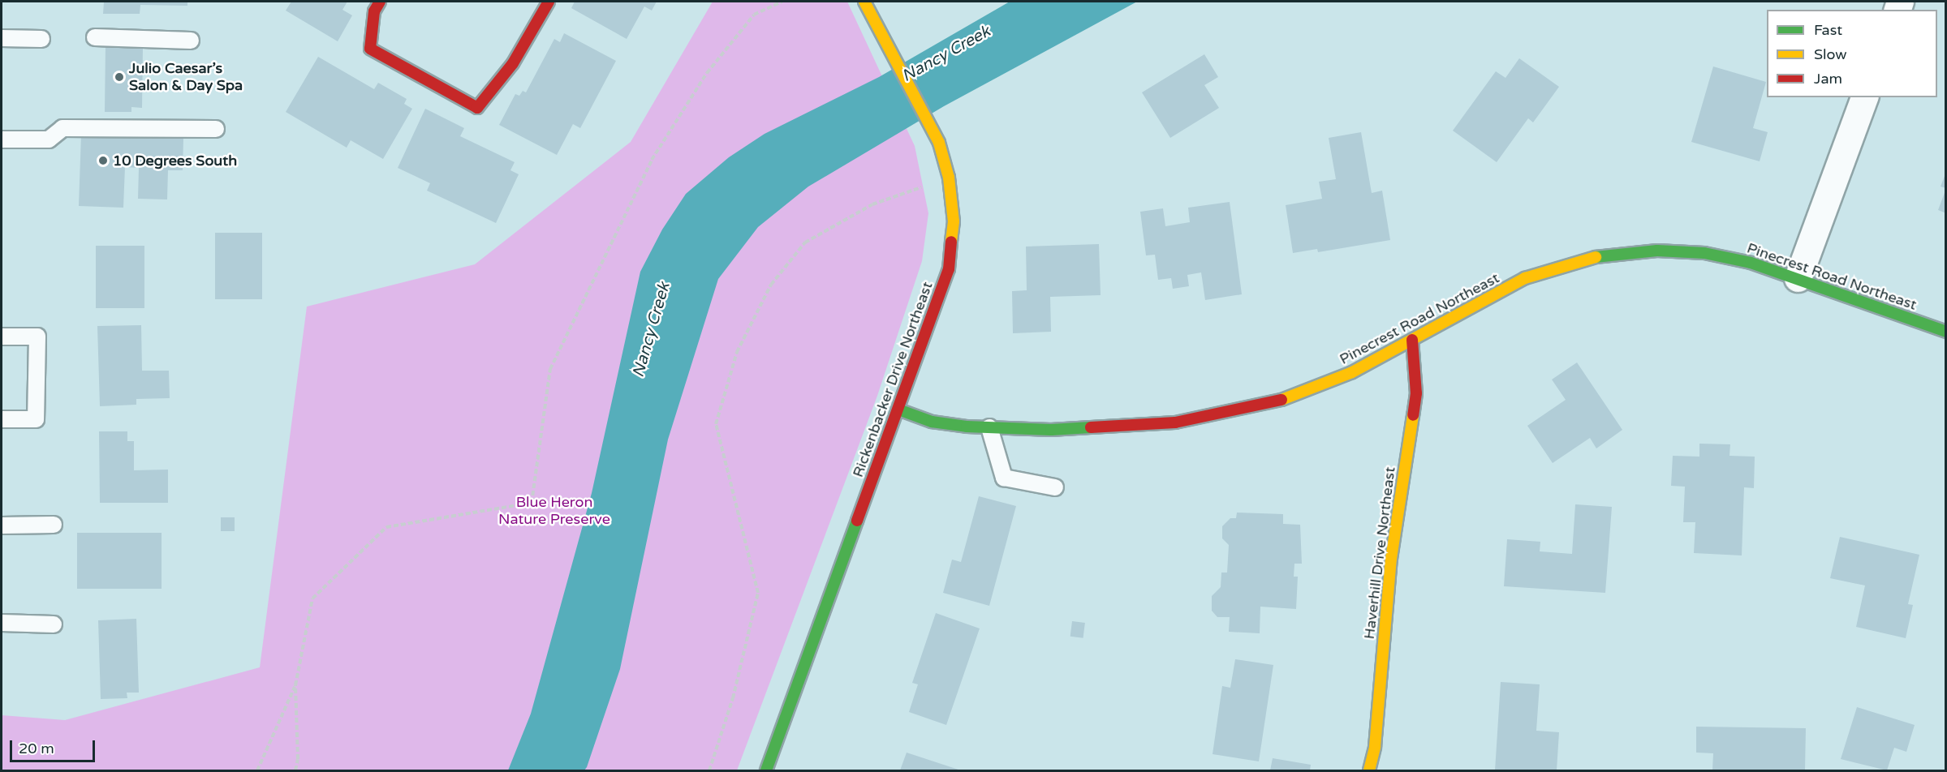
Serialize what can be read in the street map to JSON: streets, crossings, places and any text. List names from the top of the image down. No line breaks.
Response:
{"streets":{"street":["Pinecrest Road Northeast","Rickenbacker Drive Northeast","Haverhill Drive Northeast"]},"crossings":[["Pinecrest Road Northeast","Rickenbacker Drive Northeast"],["Pinecrest Road Northeast","Haverhill Drive Northeast"]],"water":["Nancy Creek"],"parks":["Blue Heron Nature Preserve"],"places":["Julio Caesar’s Salon & Day Spa","10 Degrees South"],"legend":["Fast","Slow","Jam"],"scale_bar":"20 m"}
